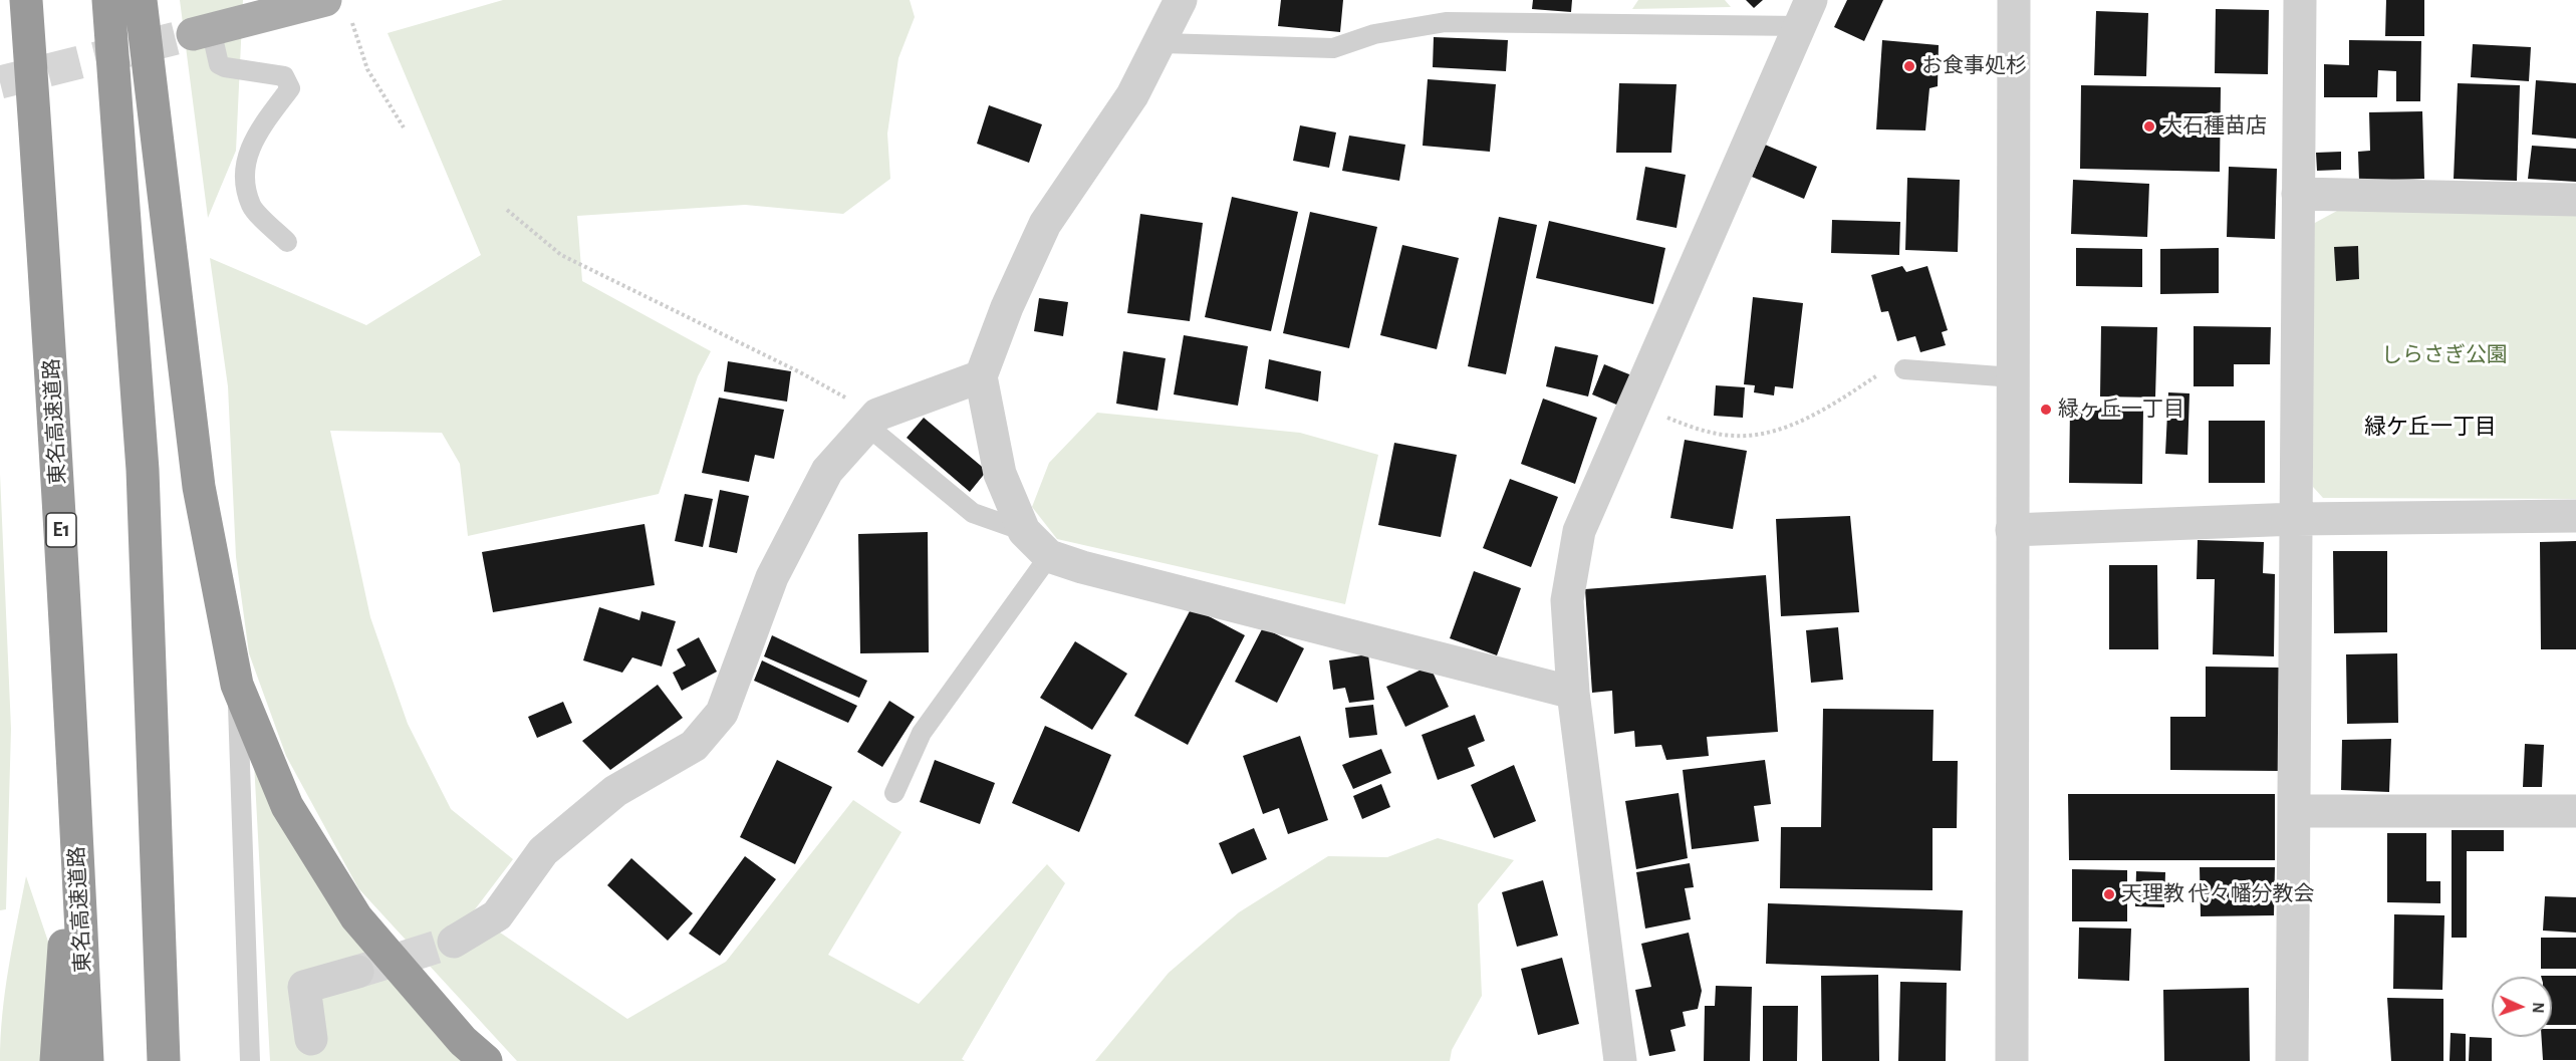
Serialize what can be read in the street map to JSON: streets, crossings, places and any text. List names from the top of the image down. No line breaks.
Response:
{"streets":{"highway":["東名高速道路","E1"]},"districts":["緑ケ丘一丁目"],"parks":["しらさぎ公園"],"places":["お食事処杉","大石種苗店","緑ヶ丘一丁目","天理教 代々幡分教会"],"north":"right"}
